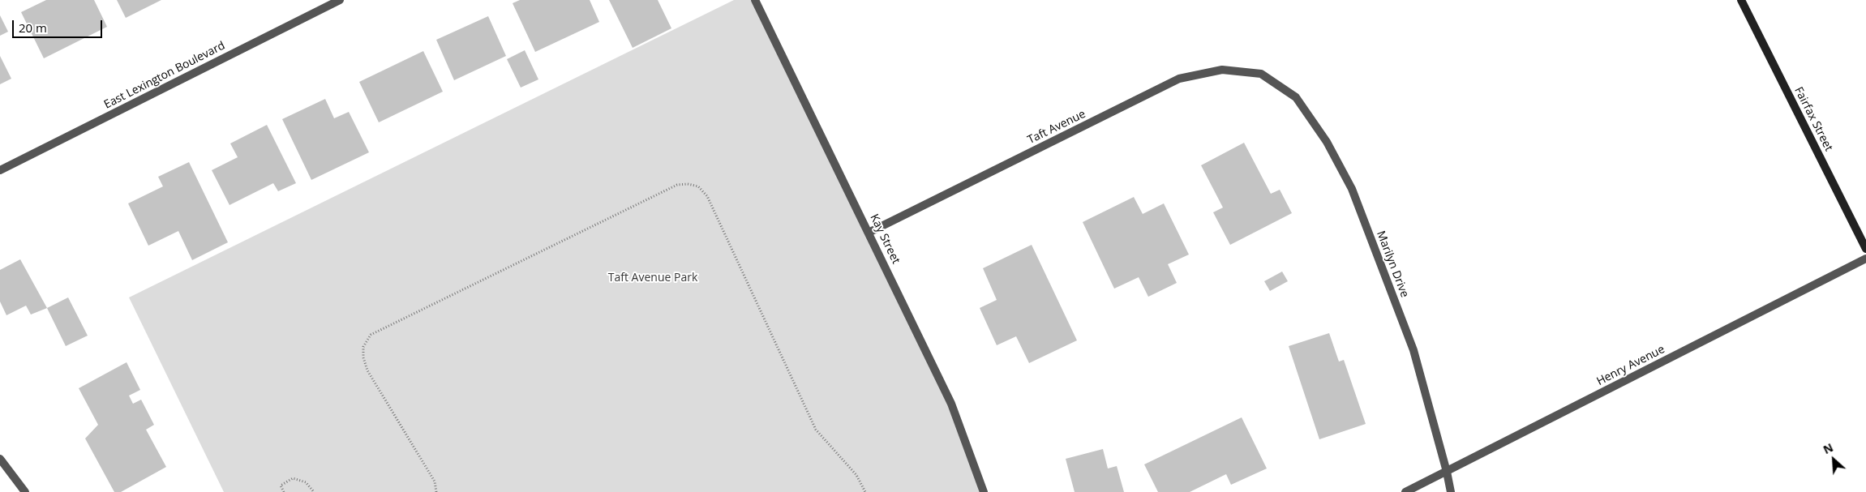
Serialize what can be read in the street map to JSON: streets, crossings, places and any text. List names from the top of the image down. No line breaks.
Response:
{"streets":{"street":["East Lexington Boulevard","Fairfax Street","Taft Avenue","Kay Street","Marilyn Drive","Henry Avenue"]},"crossings":[["Taft Avenue","Kay Street"],["Taft Avenue","Marilyn Drive"],["Marilyn Drive","Henry Avenue"]],"parks":["Taft Avenue Park"],"scale_bar":"20 m","north":"top left"}
